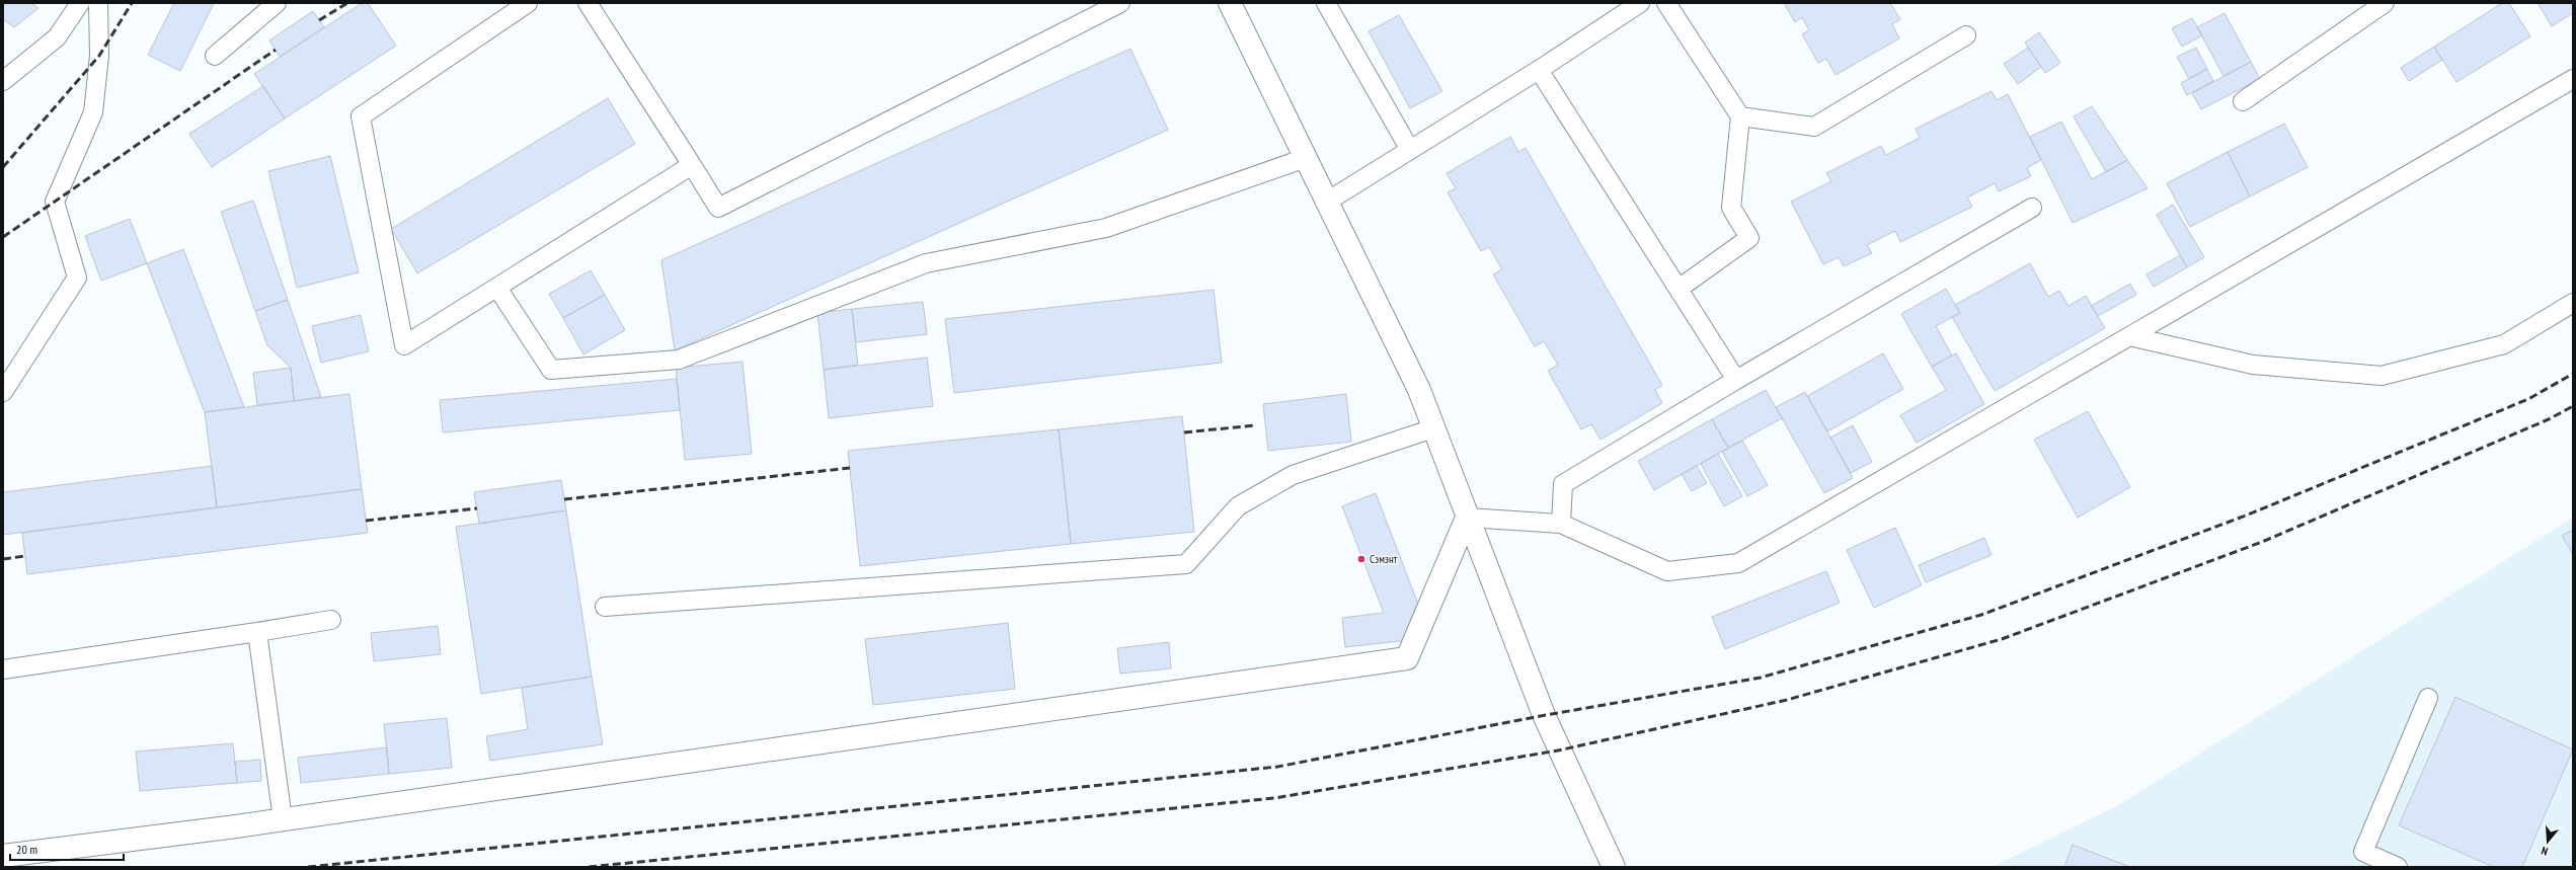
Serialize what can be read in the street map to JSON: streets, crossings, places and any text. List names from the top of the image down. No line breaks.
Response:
{"places":["Сэмэнт"],"scale_bar":"20 m","north":"bottom"}
